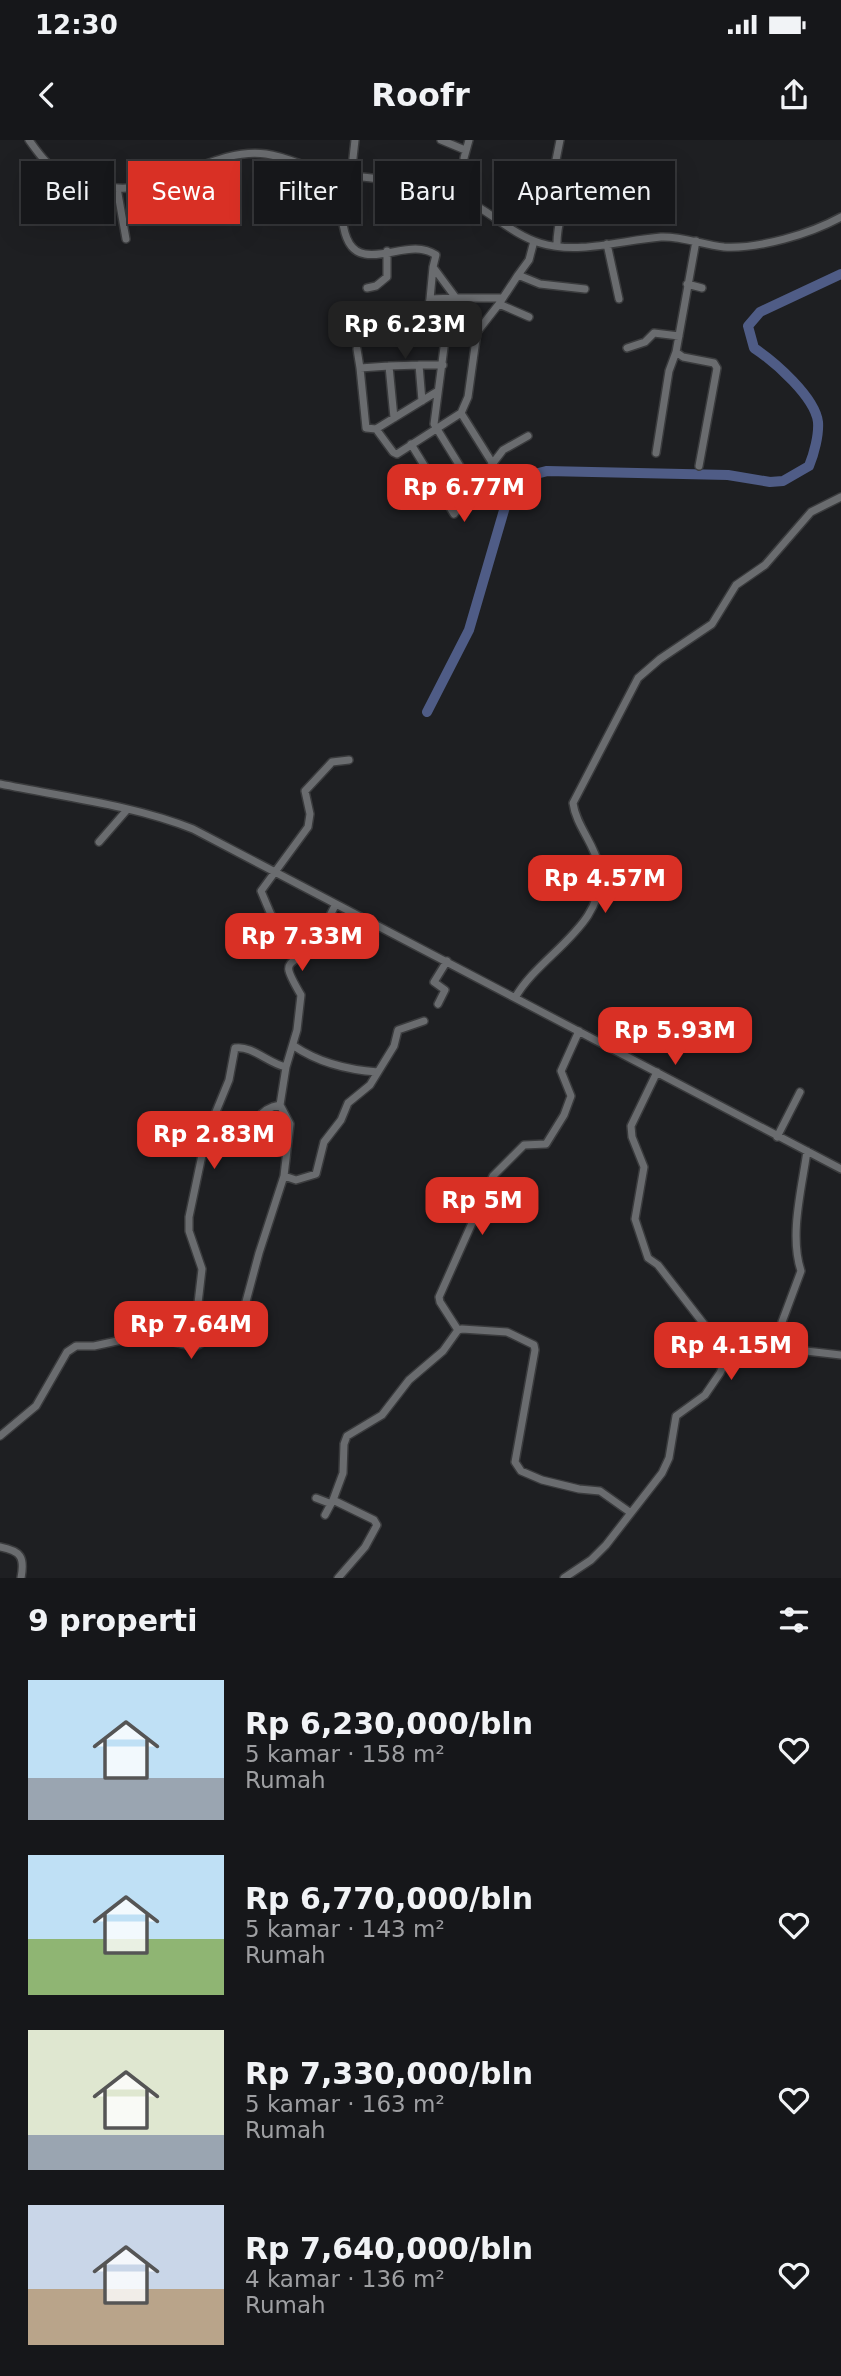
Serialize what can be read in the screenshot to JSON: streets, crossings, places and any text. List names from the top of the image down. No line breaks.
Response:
{"page":{"status":"12:30","header":"Roofr","chip":["Beli","Sewa","Filter","Baru","Apartemen"],"price":["Rp 6.23M","Rp 6.77M","Rp 4.57M","Rp 7.33M","Rp 5.93M","Rp 2.83M","Rp 5M","Rp 7.64M","Rp 4.15M"],"heading":"9 properti","list":[{"name":"Rp 6,230,000/bln","note":"5 kamar · 158 m² · Rumah"},{"name":"Rp 6,770,000/bln","note":"5 kamar · 143 m² · Rumah"},{"name":"Rp 7,330,000/bln","note":"5 kamar · 163 m² · Rumah"},{"name":"Rp 7,640,000/bln","note":"4 kamar · 136 m² · Rumah"}]}}
